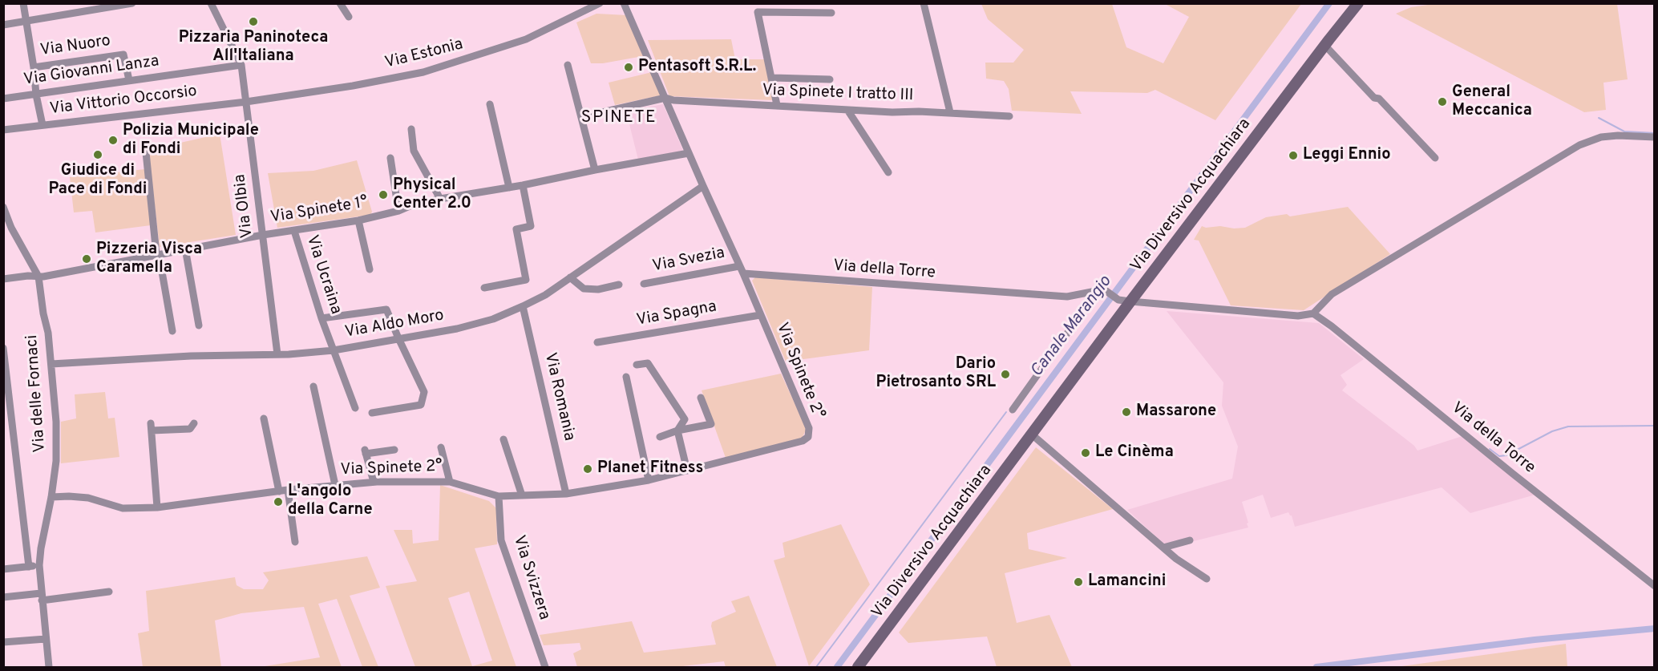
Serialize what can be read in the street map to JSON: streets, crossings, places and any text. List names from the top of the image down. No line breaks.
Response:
{"streets":{"main road":["Via Diversivo Acquachiara"],"street":["Via Nuoro","Via Estonia","Via Giovanni Lanza","Via Spinete I tratto III","Via Vittorio Occorsio","Via Olbia","Via Spinete 1°","Via Svezia","Via della Torre","Via Ucraina","Via Spagna","Via Aldo Moro","Via Spinete 2°","Via delle Fornaci","Via Romania","Via Svizzera"]},"crossings":[["Via Nuoro","Via Giovanni Lanza"],["Via Estonia","Via Vittorio Occorsio"],["Via Estonia","Via Olbia"],["Via Giovanni Lanza","Via Olbia"],["Via Vittorio Occorsio","Via Olbia"],["Via Olbia","Via Spinete 1°"],["Via Olbia","Via Aldo Moro"],["Via Spinete 1°","Via Ucraina"],["Via Spinete 1°","Via delle Fornaci"],["Via Svezia","Via della Torre"],["Via Svezia","Via Spinete 2°"],["Via della Torre","Via Spinete 2°"],["Via Ucraina","Via Aldo Moro"],["Via Spagna","Via Spinete 2°"],["Via Aldo Moro","Via delle Fornaci"],["Via Aldo Moro","Via Romania"],["Via Spinete 2°","Via delle Fornaci"],["Via Spinete 2°","Via Romania"],["Via Spinete 2°","Via Svizzera"]],"districts":["SPINETE"],"water":["Canale Marangio"],"places":["Pizzaria Paninoteca All'Italiana","Pentasoft S.R.L.","General Meccanica","Polizia Municipale di Fondi","Giudice di Pace di Fondi","Leggi Ennio","Physical Center 2.0","Pizzeria Visca Caramella","Dario Pietrosanto SRL","Massarone","Le Cinèma","Planet Fitness","L'angolo della Carne","Lamancini"]}
